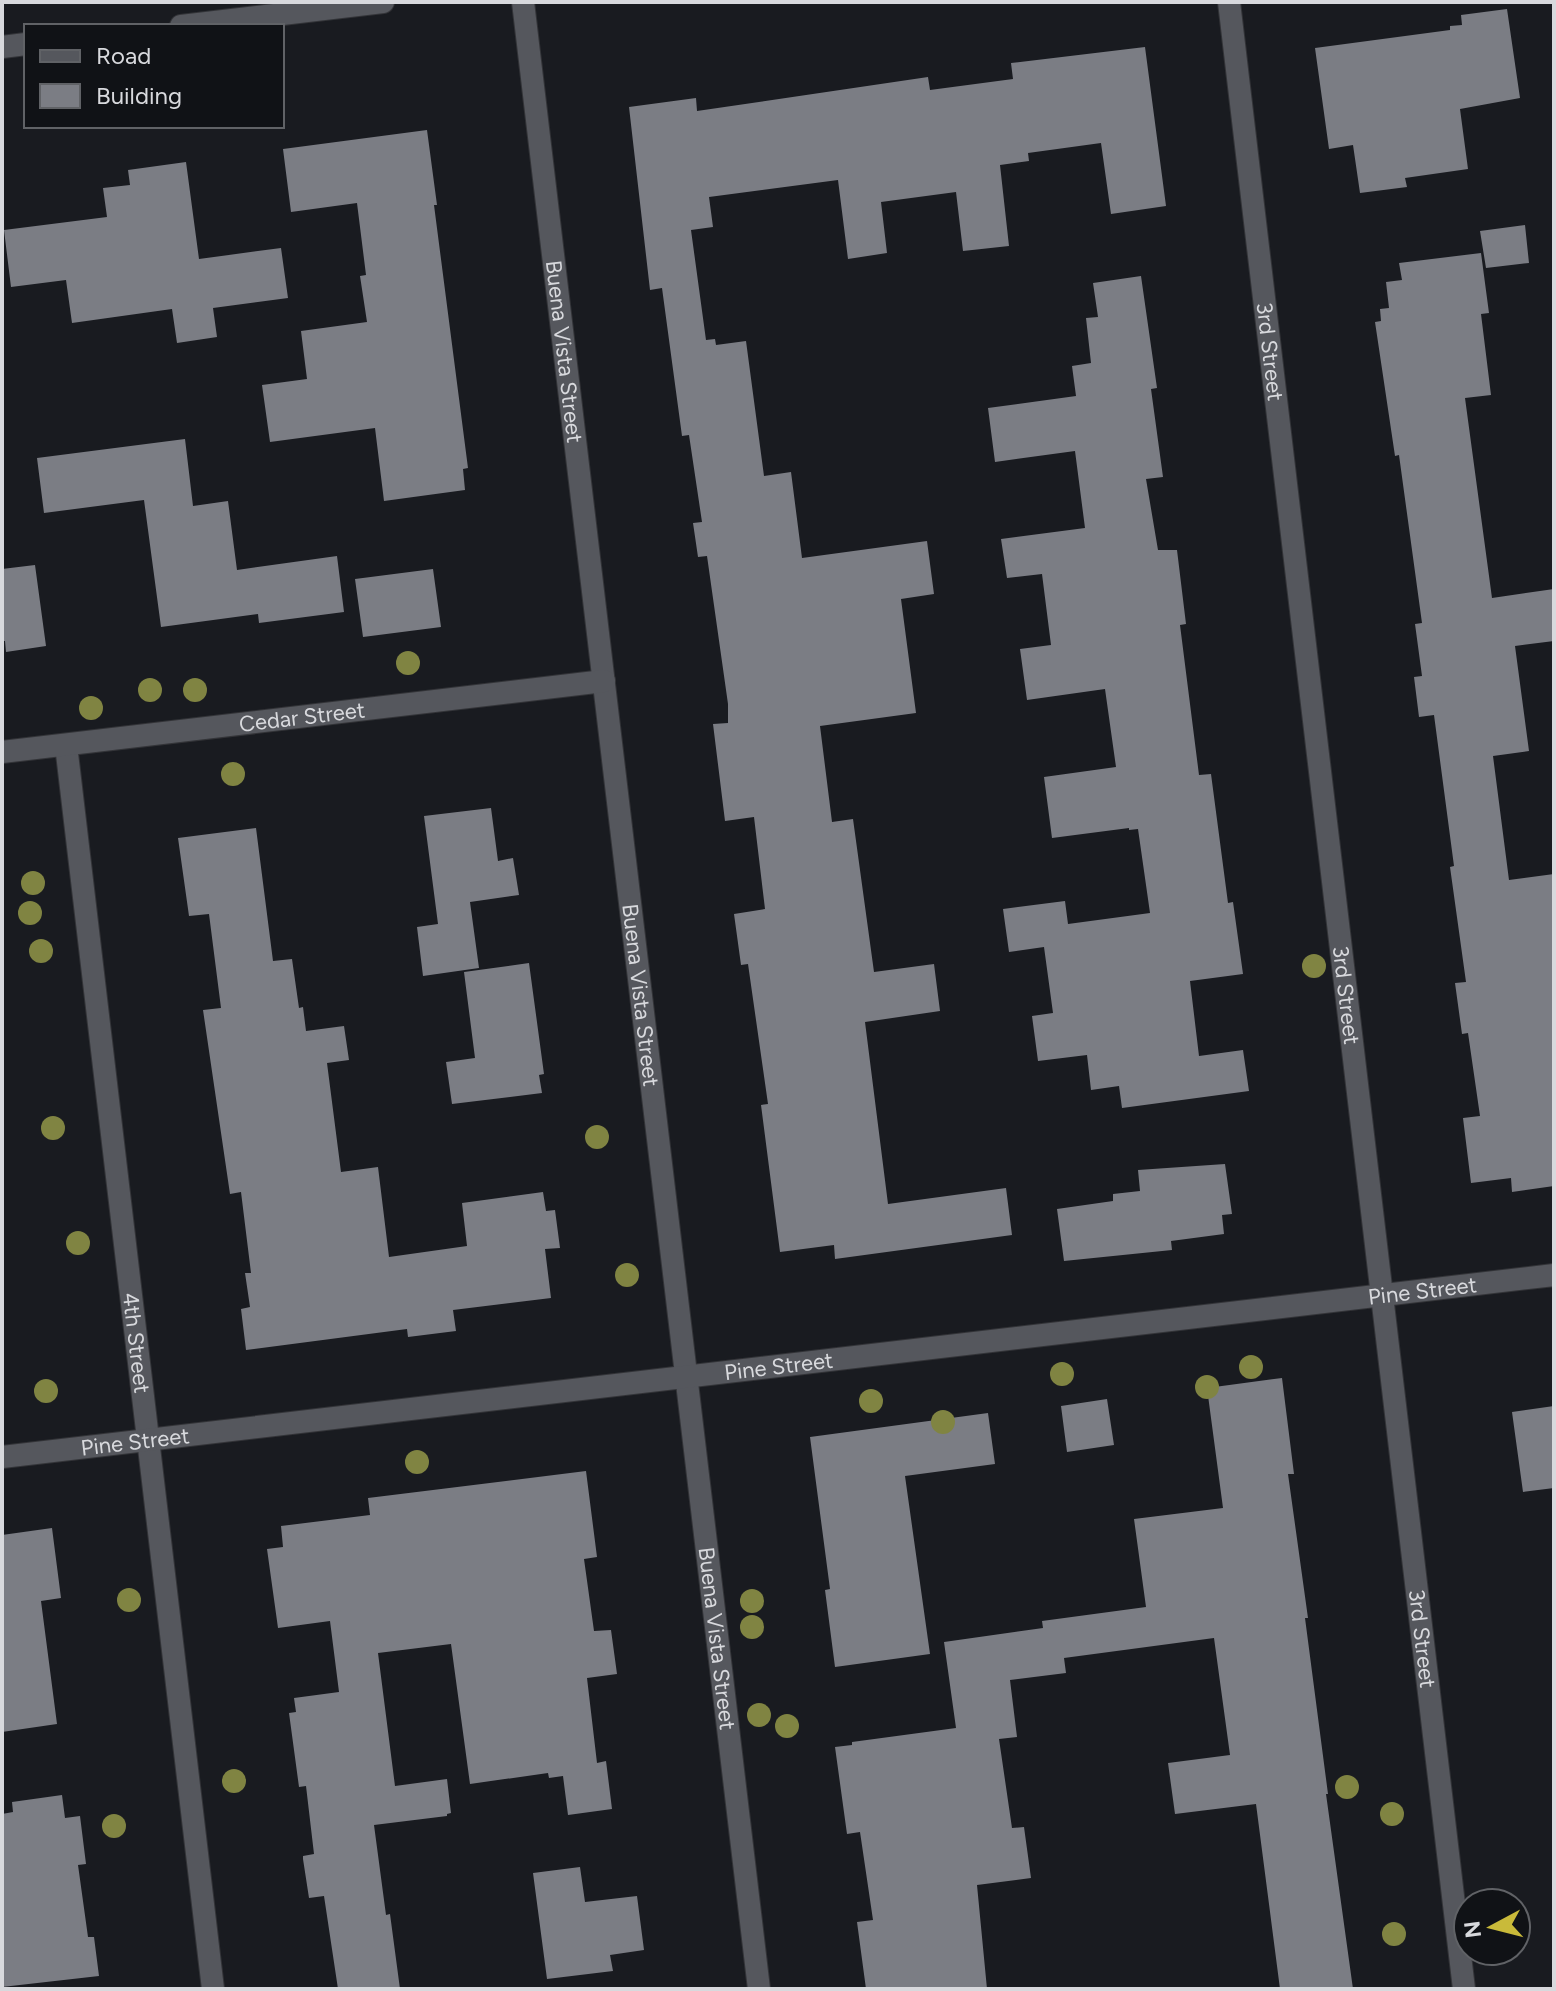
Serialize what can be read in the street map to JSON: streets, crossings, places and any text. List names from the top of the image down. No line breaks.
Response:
{"streets":{"street":["Buena Vista Street","3rd Street","Cedar Street","Pine Street","4th Street"]},"crossings":[["Buena Vista Street","Cedar Street"],["Buena Vista Street","Pine Street"],["3rd Street","Pine Street"],["Cedar Street","4th Street"],["Pine Street","4th Street"]],"legend":["Road","Building"],"north":"left"}
